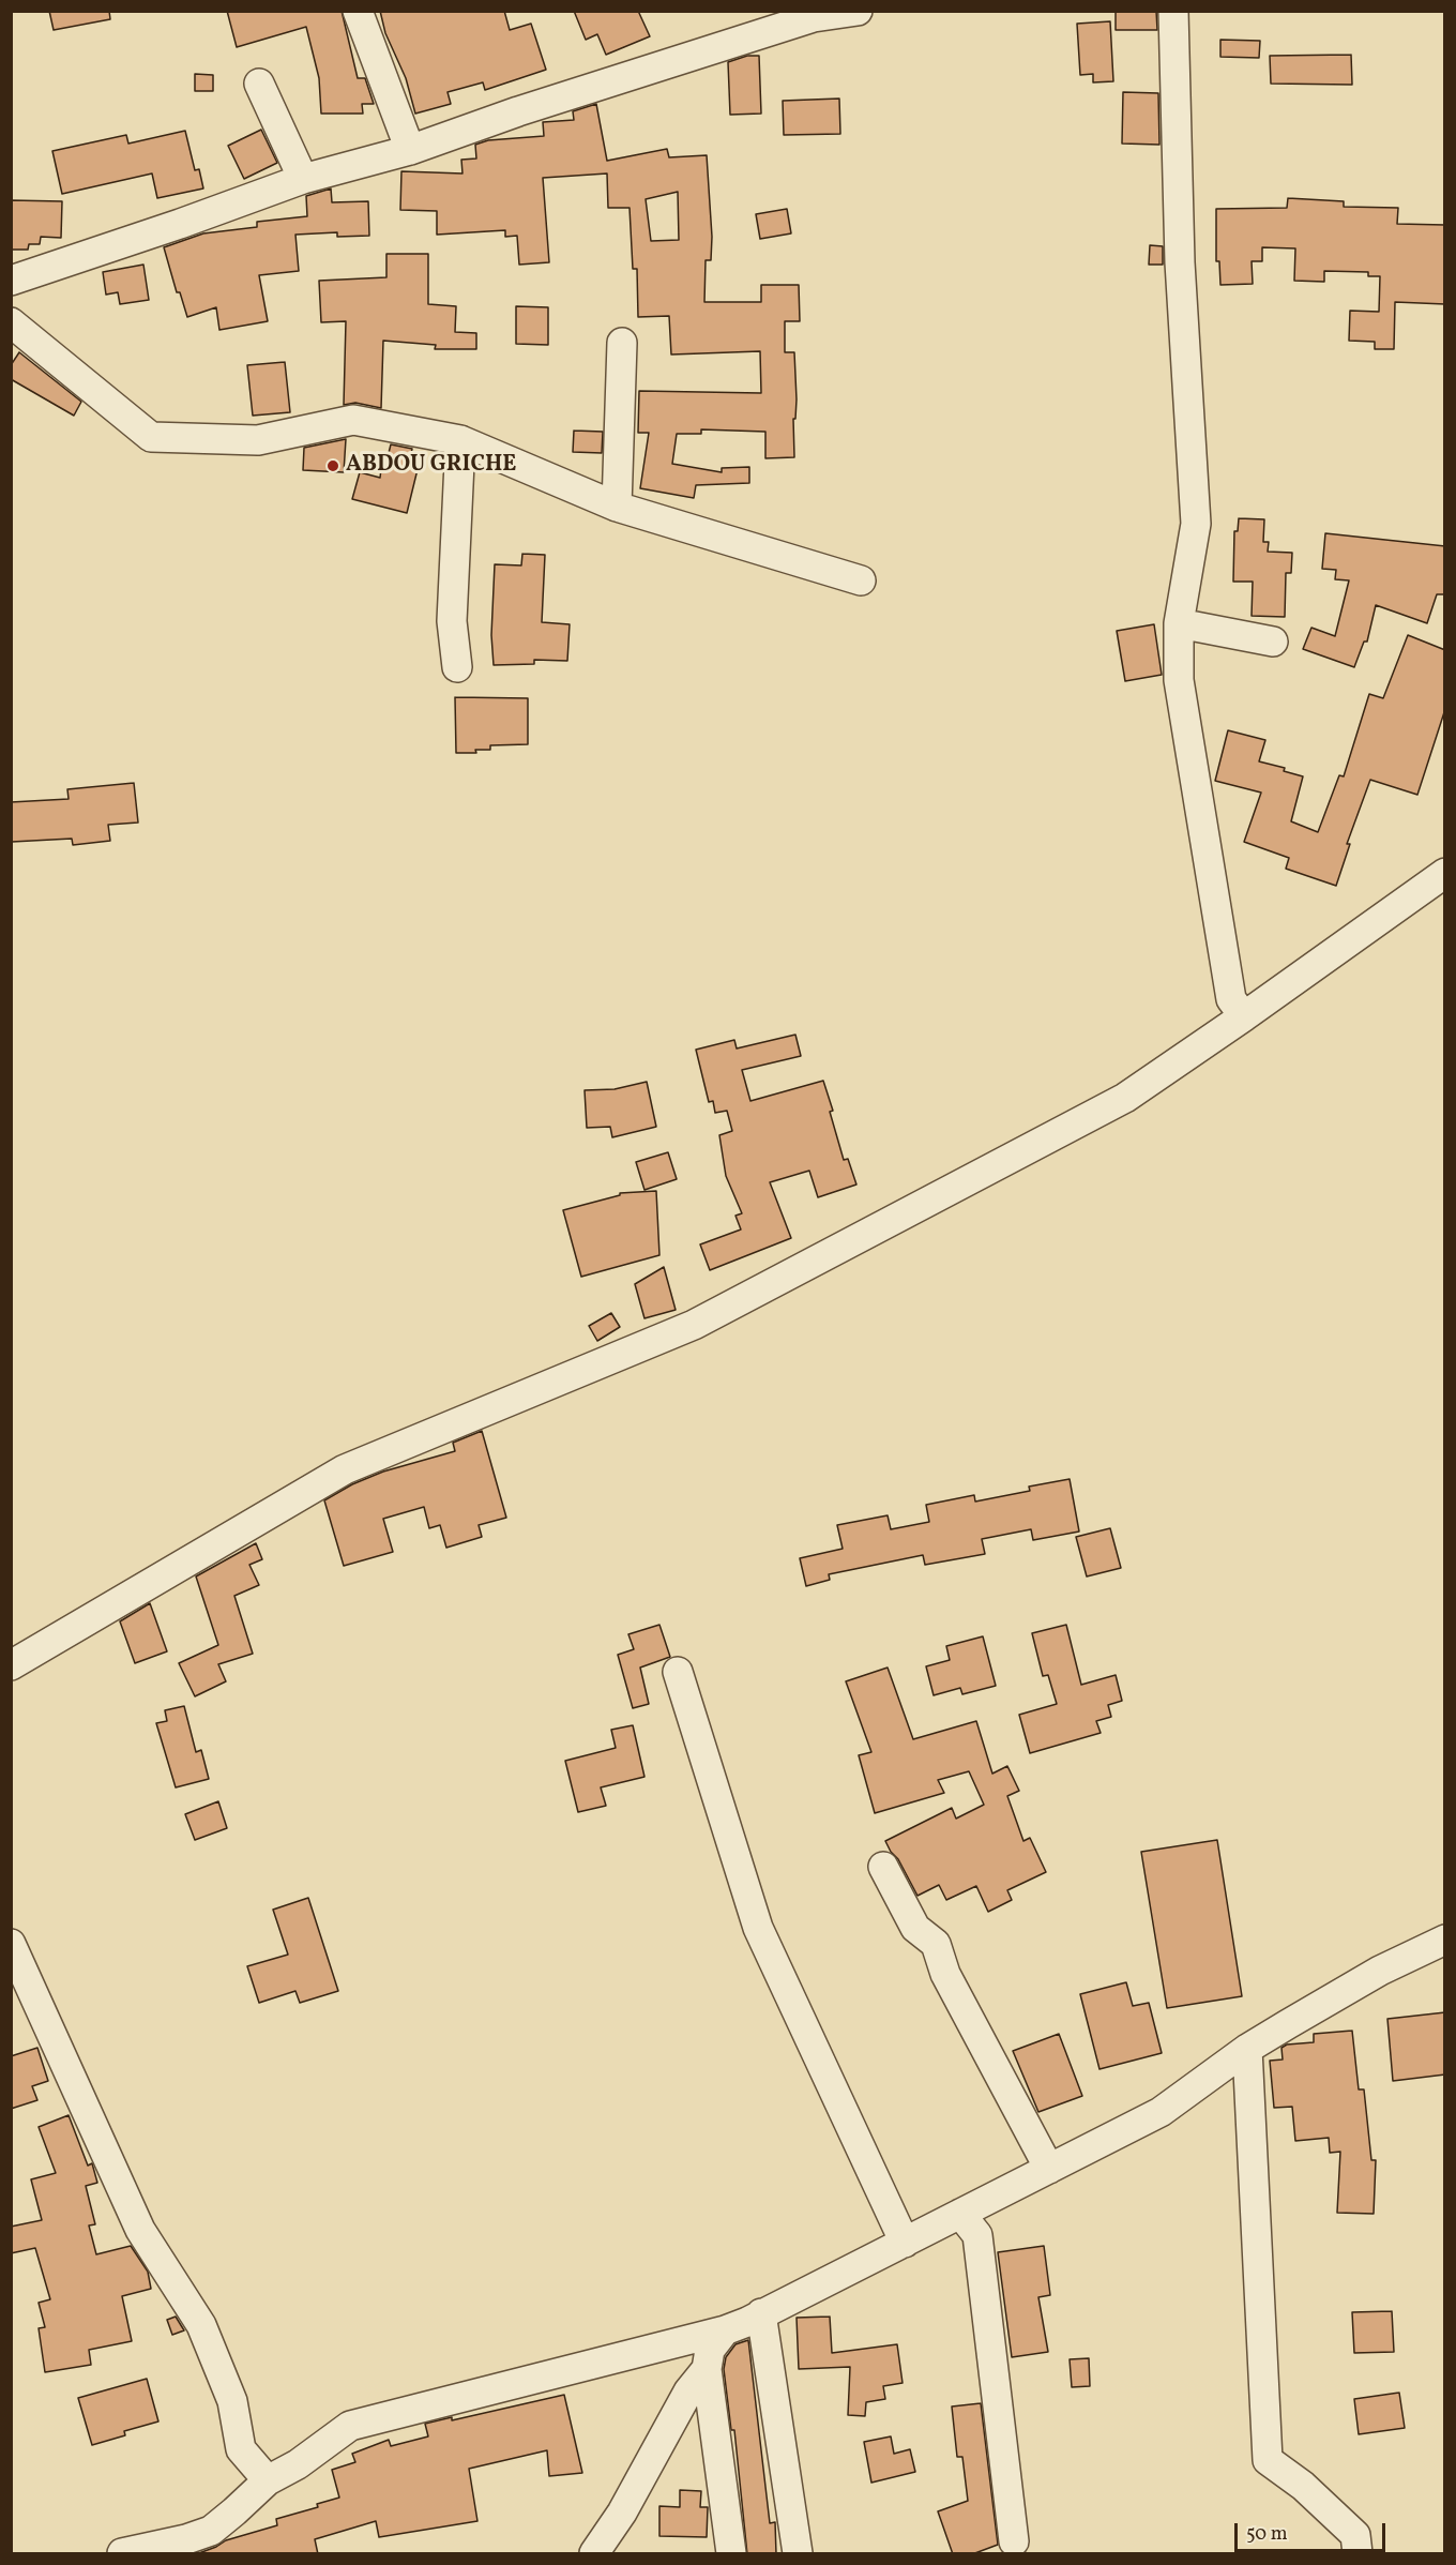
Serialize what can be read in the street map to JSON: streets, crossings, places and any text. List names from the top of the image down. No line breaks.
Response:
{"places":["ABDOU GRICHE"],"scale_bar":"50 m"}
